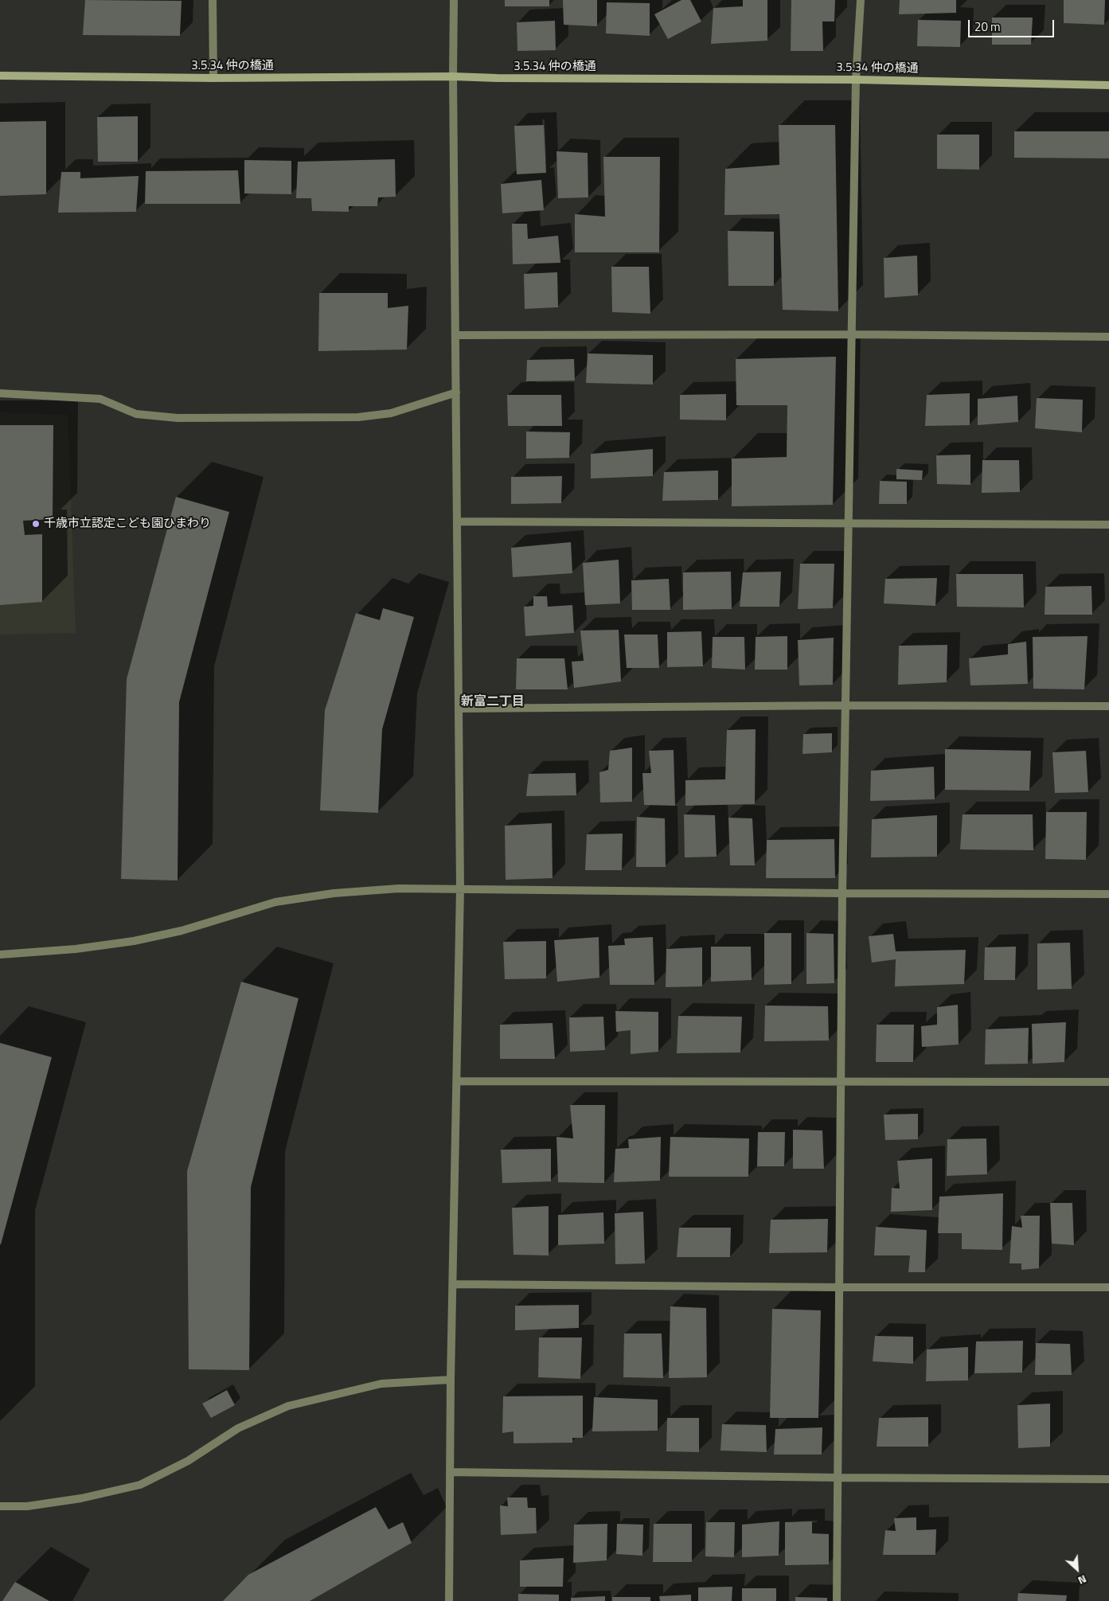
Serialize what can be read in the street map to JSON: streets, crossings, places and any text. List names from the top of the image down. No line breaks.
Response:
{"streets":{"street":["3.5.34 仲の橋通"]},"districts":["新富二丁目"],"places":["千歳市立認定こども園ひまわり"],"scale_bar":"20 m","north":"bottom right"}
